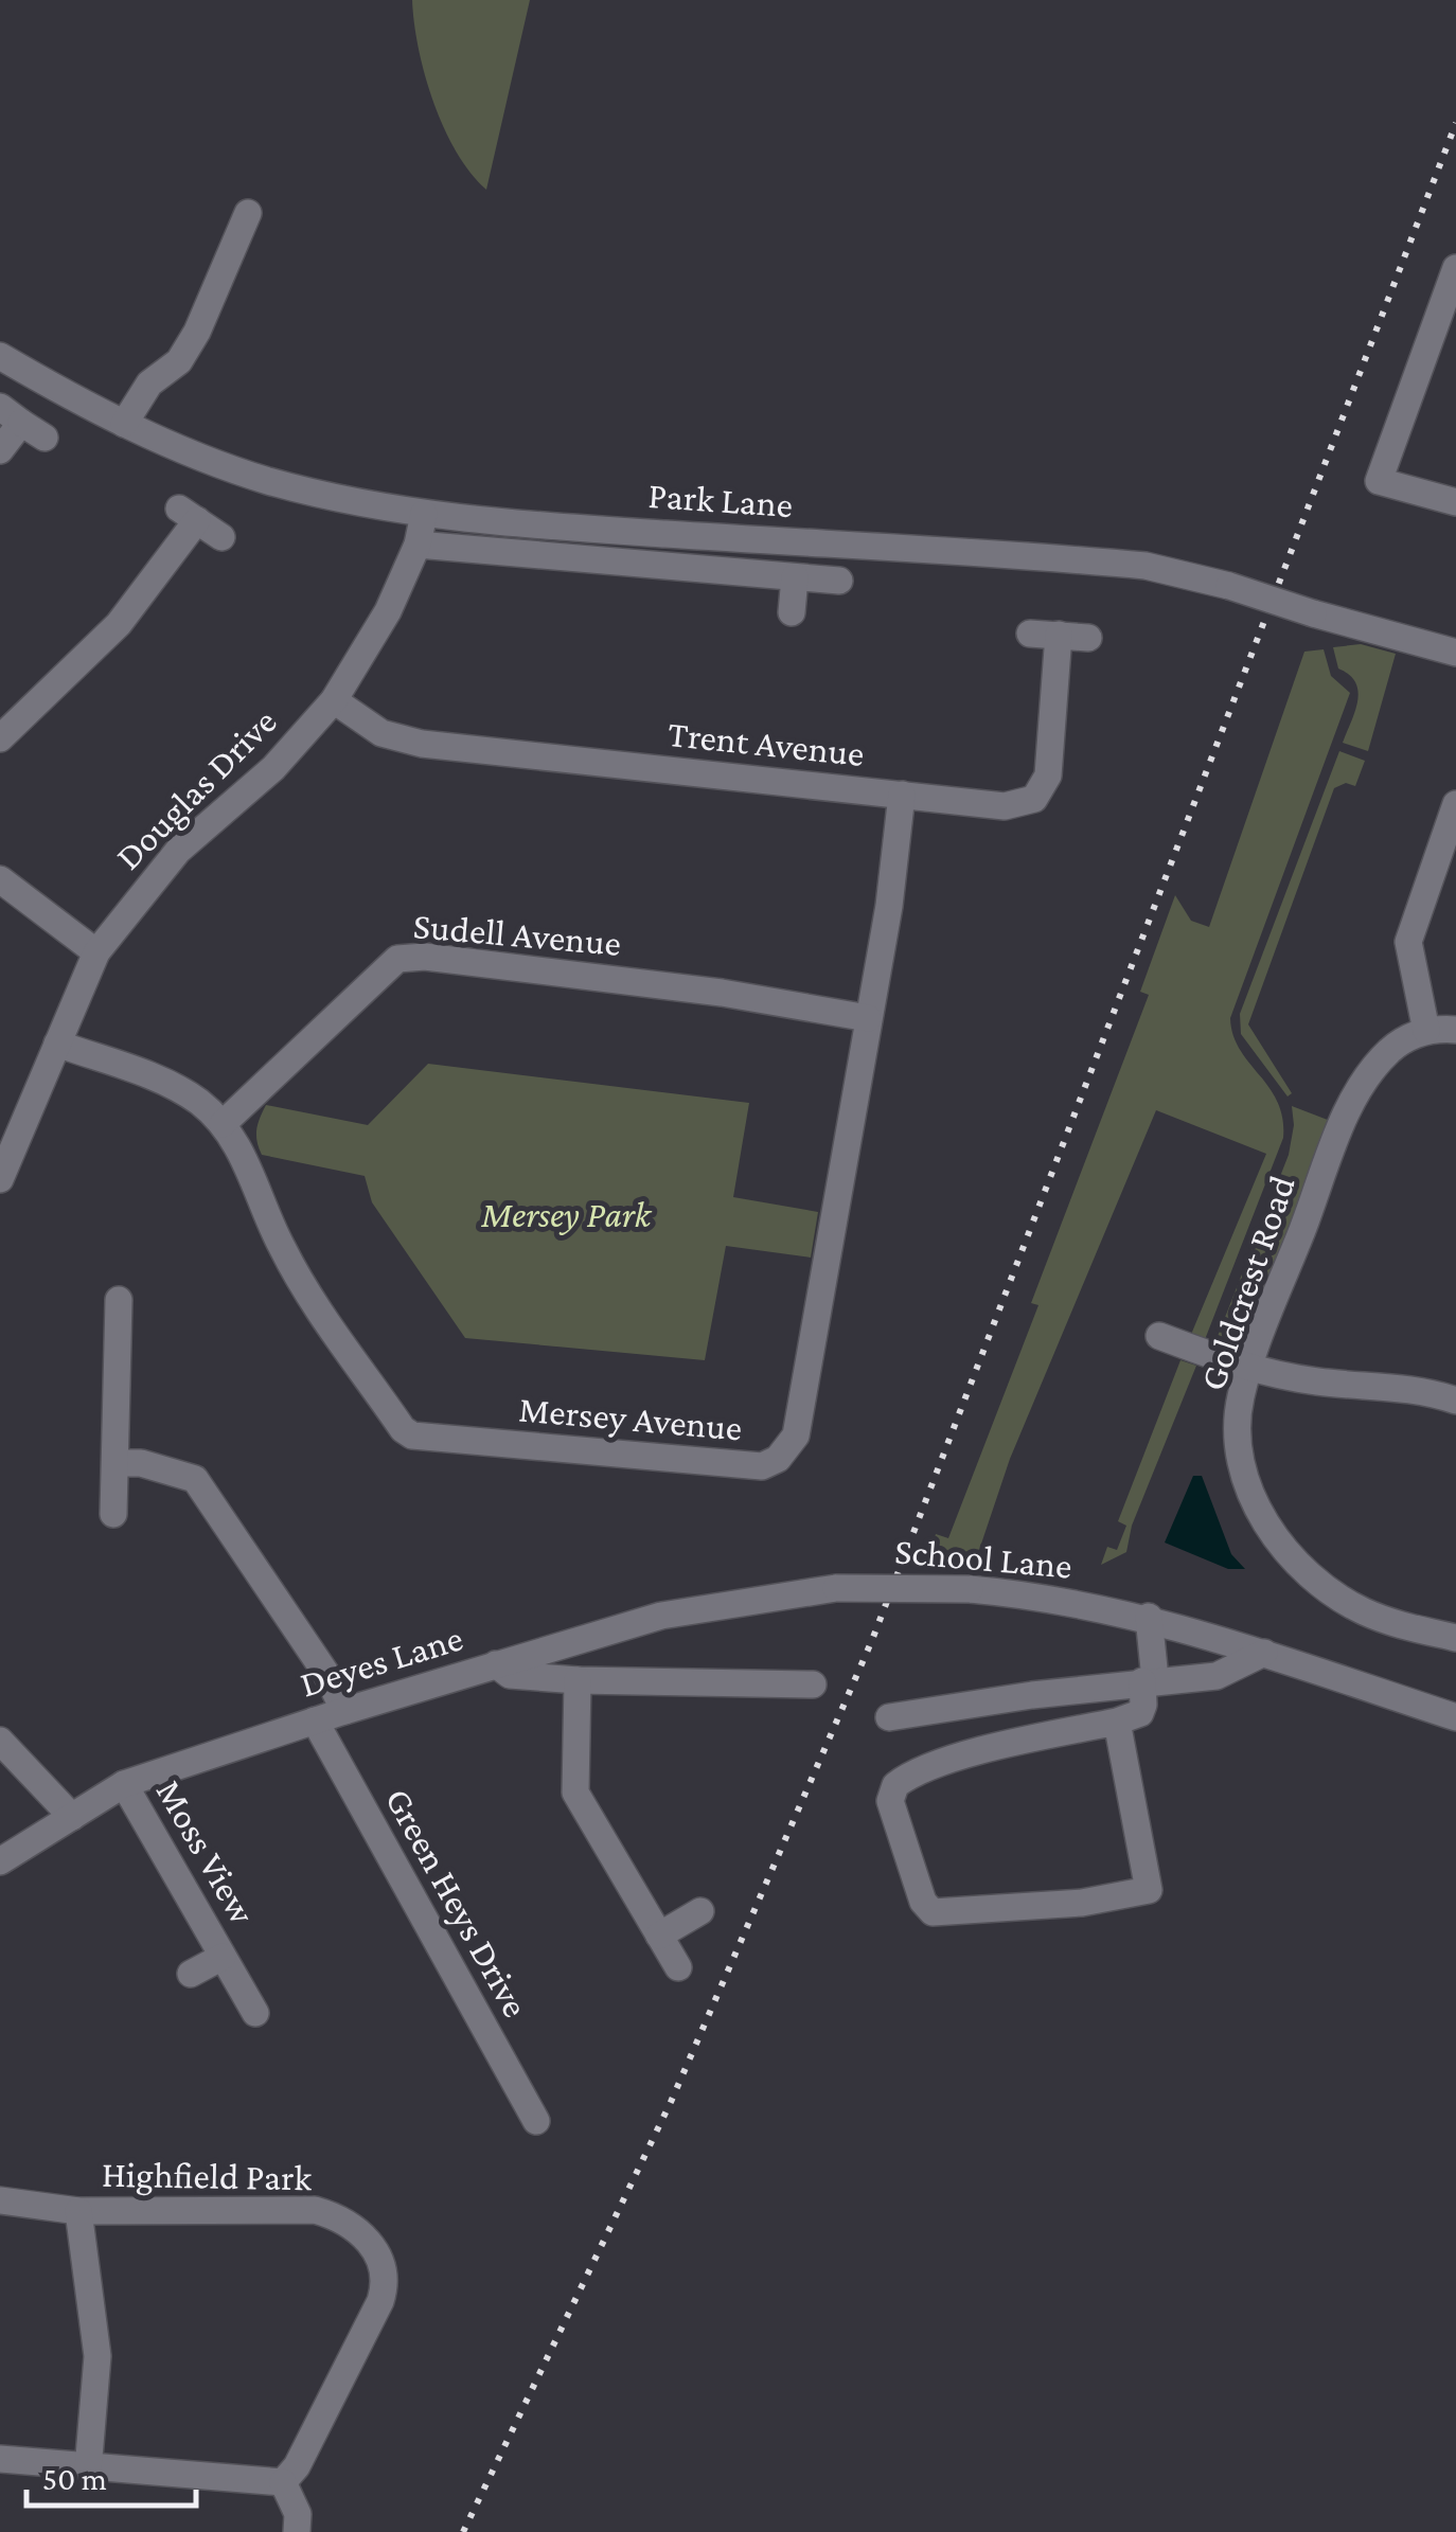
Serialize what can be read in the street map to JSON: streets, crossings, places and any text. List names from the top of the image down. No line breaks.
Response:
{"streets":{"street":["Park Lane","Trent Avenue","Douglas Drive","Sudell Avenue","Goldcrest Road","Mersey Avenue","School Lane","Deyes Lane","Moss View","Green Heys Drive","Highfield Park"]},"crossings":[["Park Lane","Douglas Drive"],["Trent Avenue","Douglas Drive"],["Trent Avenue","Mersey Avenue"],["Douglas Drive","Mersey Avenue"],["Sudell Avenue","Mersey Avenue"],["School Lane","Deyes Lane"],["Deyes Lane","Moss View"],["Deyes Lane","Green Heys Drive"]],"parks":["Mersey Park"],"scale_bar":"50 m"}
